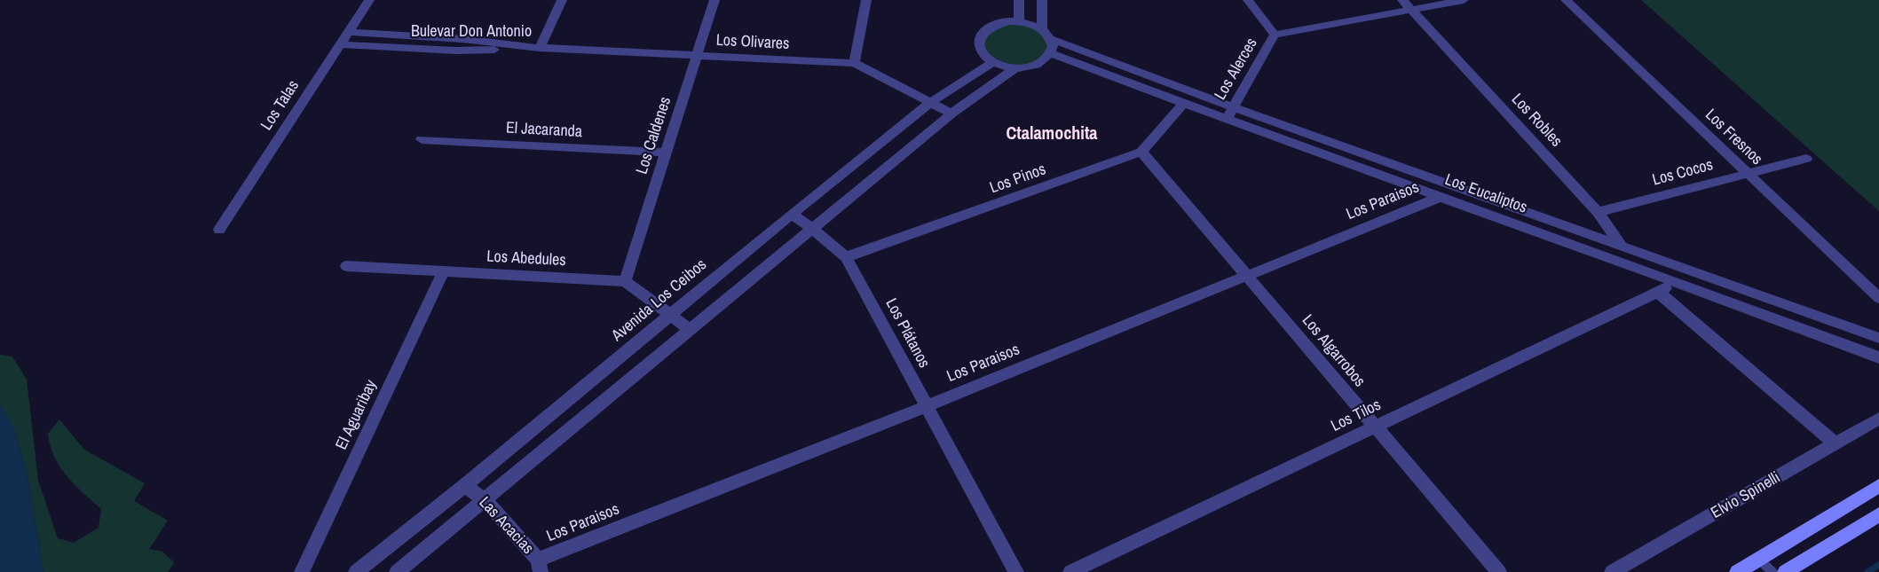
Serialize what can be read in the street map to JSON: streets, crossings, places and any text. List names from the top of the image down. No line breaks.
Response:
{"streets":{"street":["Bulevar Don Antonio","Los Olivares","Los Alerces","Los Talas","Los Robles","El Jacaranda","Los Caldenes","Los Fresnos","Los Cocos","Los Pinos","Los Eucaliptos","Los Paraisos","Los Abedules","Avenida Los Ceibos","Los Plátanos","Los Algarrobos","El Aguaribay","Los Tilos","Elvio Spinelli","Las Acacias"]},"crossings":[["Bulevar Don Antonio","Los Olivares"],["Bulevar Don Antonio","Los Talas"],["Los Olivares","Los Caldenes"],["Los Olivares","Avenida Los Ceibos"],["Los Alerces","Los Robles"],["Los Alerces","Los Eucaliptos"],["Los Robles","Los Cocos"],["Los Robles","Los Eucaliptos"],["El Jacaranda","Los Caldenes"],["Los Caldenes","Los Abedules"],["Los Fresnos","Los Cocos"],["Los Pinos","Los Eucaliptos"],["Los Pinos","Los Plátanos"],["Los Pinos","Los Algarrobos"],["Los Eucaliptos","Los Paraisos"],["Los Eucaliptos","Avenida Los Ceibos"],["Los Paraisos","Los Plátanos"],["Los Paraisos","Los Algarrobos"],["Los Paraisos","Las Acacias"],["Los Abedules","El Aguaribay"],["Avenida Los Ceibos","Los Plátanos"],["Avenida Los Ceibos","Las Acacias"],["Los Algarrobos","Los Tilos"]],"districts":["Ctalamochita"]}
